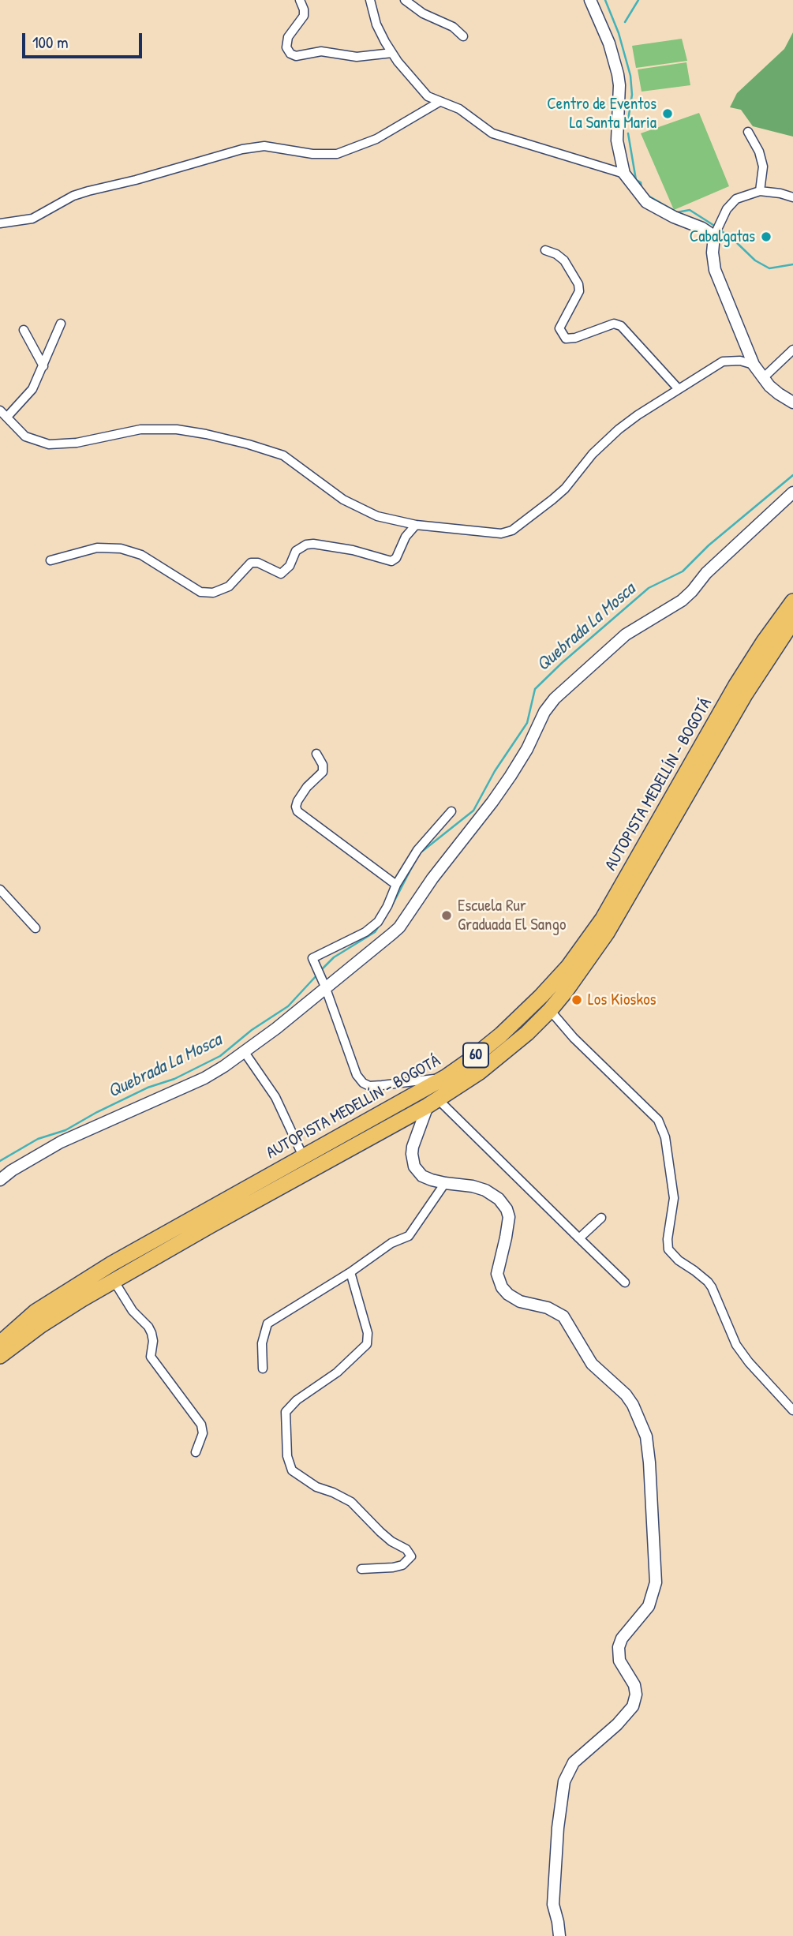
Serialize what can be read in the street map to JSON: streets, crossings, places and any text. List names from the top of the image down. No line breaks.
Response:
{"streets":{"highway":["AUTOPISTA MEDELLÍN - BOGOTÁ","60"]},"water":["Quebrada La Mosca"],"places":["Centro de Eventos La Santa Maria","Cabalgatas","Escuela Rur Graduada El Sango","Los Kioskos"],"scale_bar":"100 m"}
